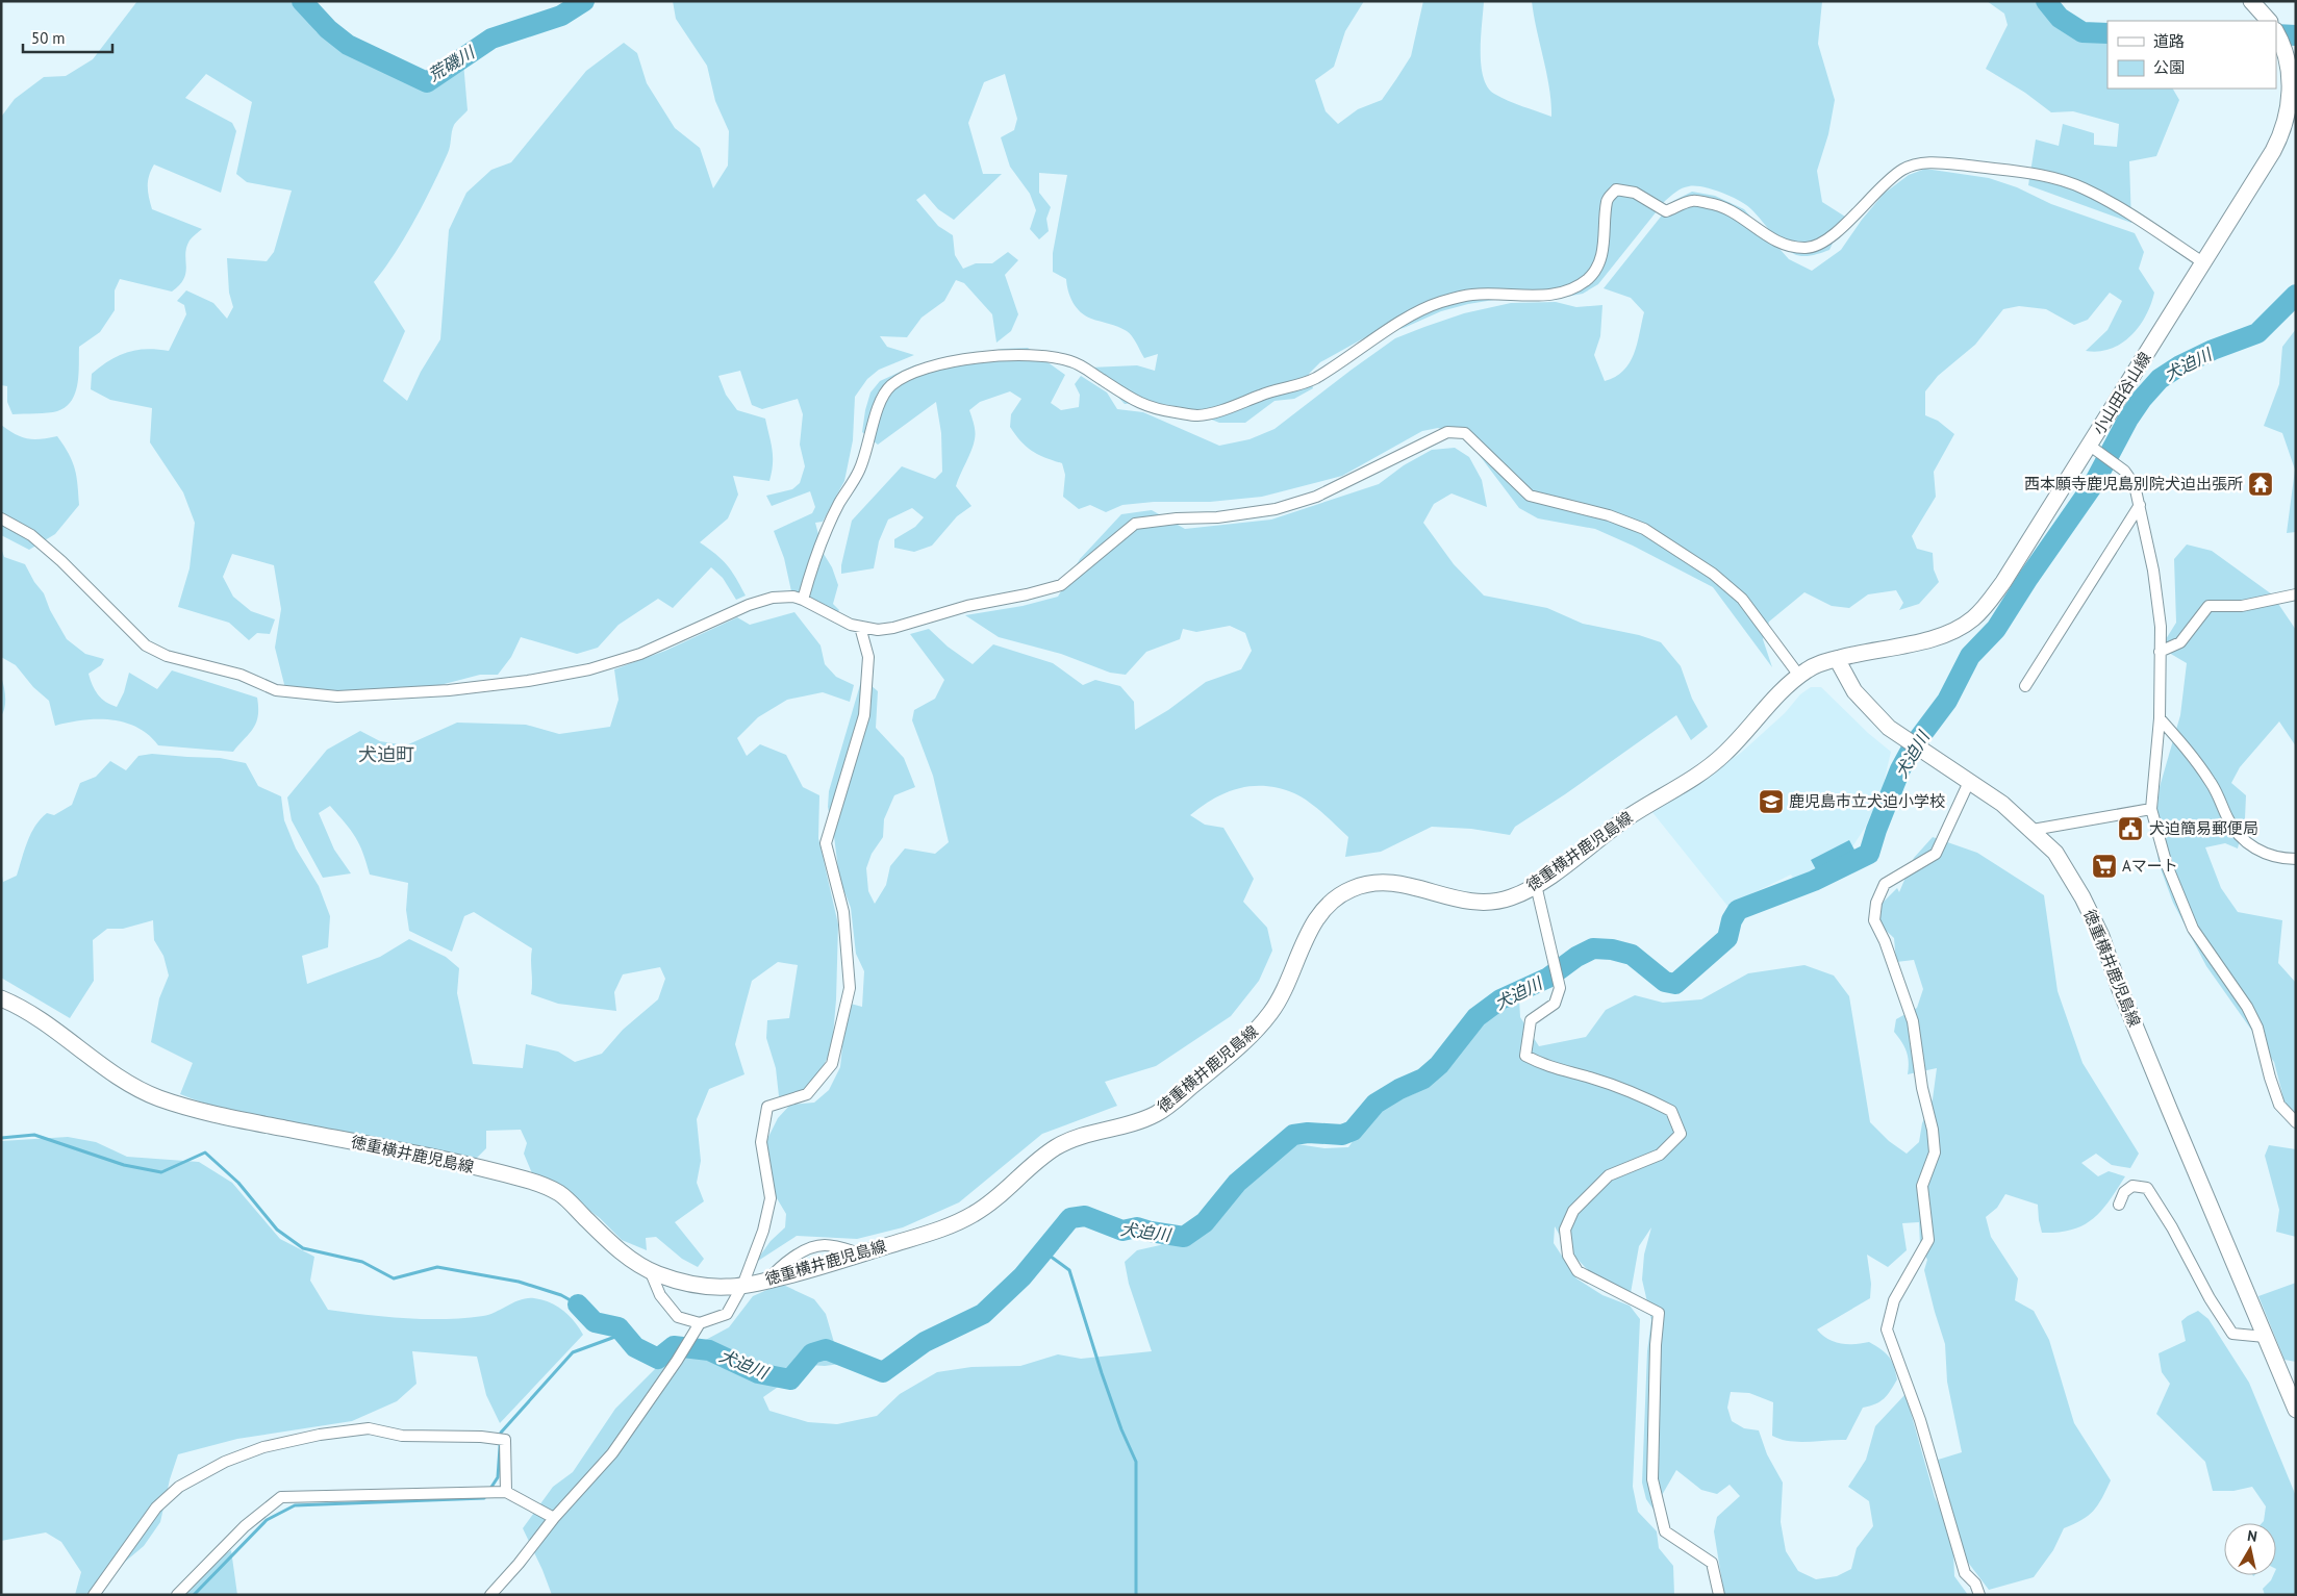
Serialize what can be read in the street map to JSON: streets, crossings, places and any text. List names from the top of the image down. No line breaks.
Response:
{"streets":{"main road":["小山田谷山線","徳重横井鹿児島線"]},"crossings":[["小山田谷山線","徳重横井鹿児島線"]],"districts":["犬迫町"],"water":["荒磯川","犬迫川"],"places":{"temple":["西本願寺鹿児島別院犬迫出張所"],"school or university":["鹿児島市立犬迫小学校"],"public building":["犬迫簡易郵便局"],"supermarket":["Aマート"]},"legend":["道路","公園"],"scale_bar":"50 m","north":"top"}
